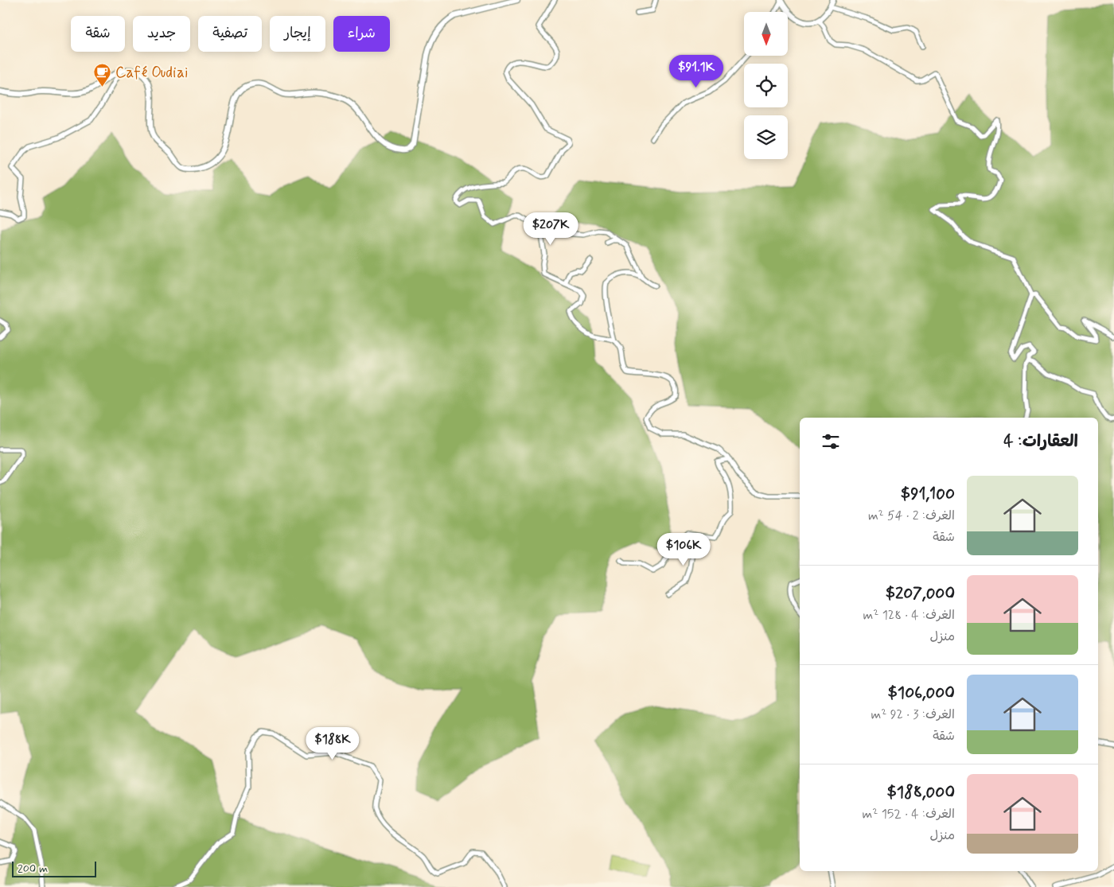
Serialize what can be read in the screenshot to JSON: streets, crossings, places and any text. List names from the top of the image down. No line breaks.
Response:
{"places":{"cafe":["Café Oudiai"]},"scale_bar":"200 m","north":"bottom","page":{"chip":["شراء","إيجار","تصفية","جديد","شقة"],"price":["$91.1K","$207K","$106K","$188K"],"heading":"العقارات: 4","list":[{"name":"$91,100","note":"الغرف: 2 · 54 m² · شقة"},{"name":"$207,000","note":"الغرف: 4 · 128 m² · منزل"},{"name":"$106,000","note":"الغرف: 3 · 92 m² · شقة"},{"name":"$188,000","note":"الغرف: 4 · 152 m² · منزل"}],"scale":"200 m"}}
